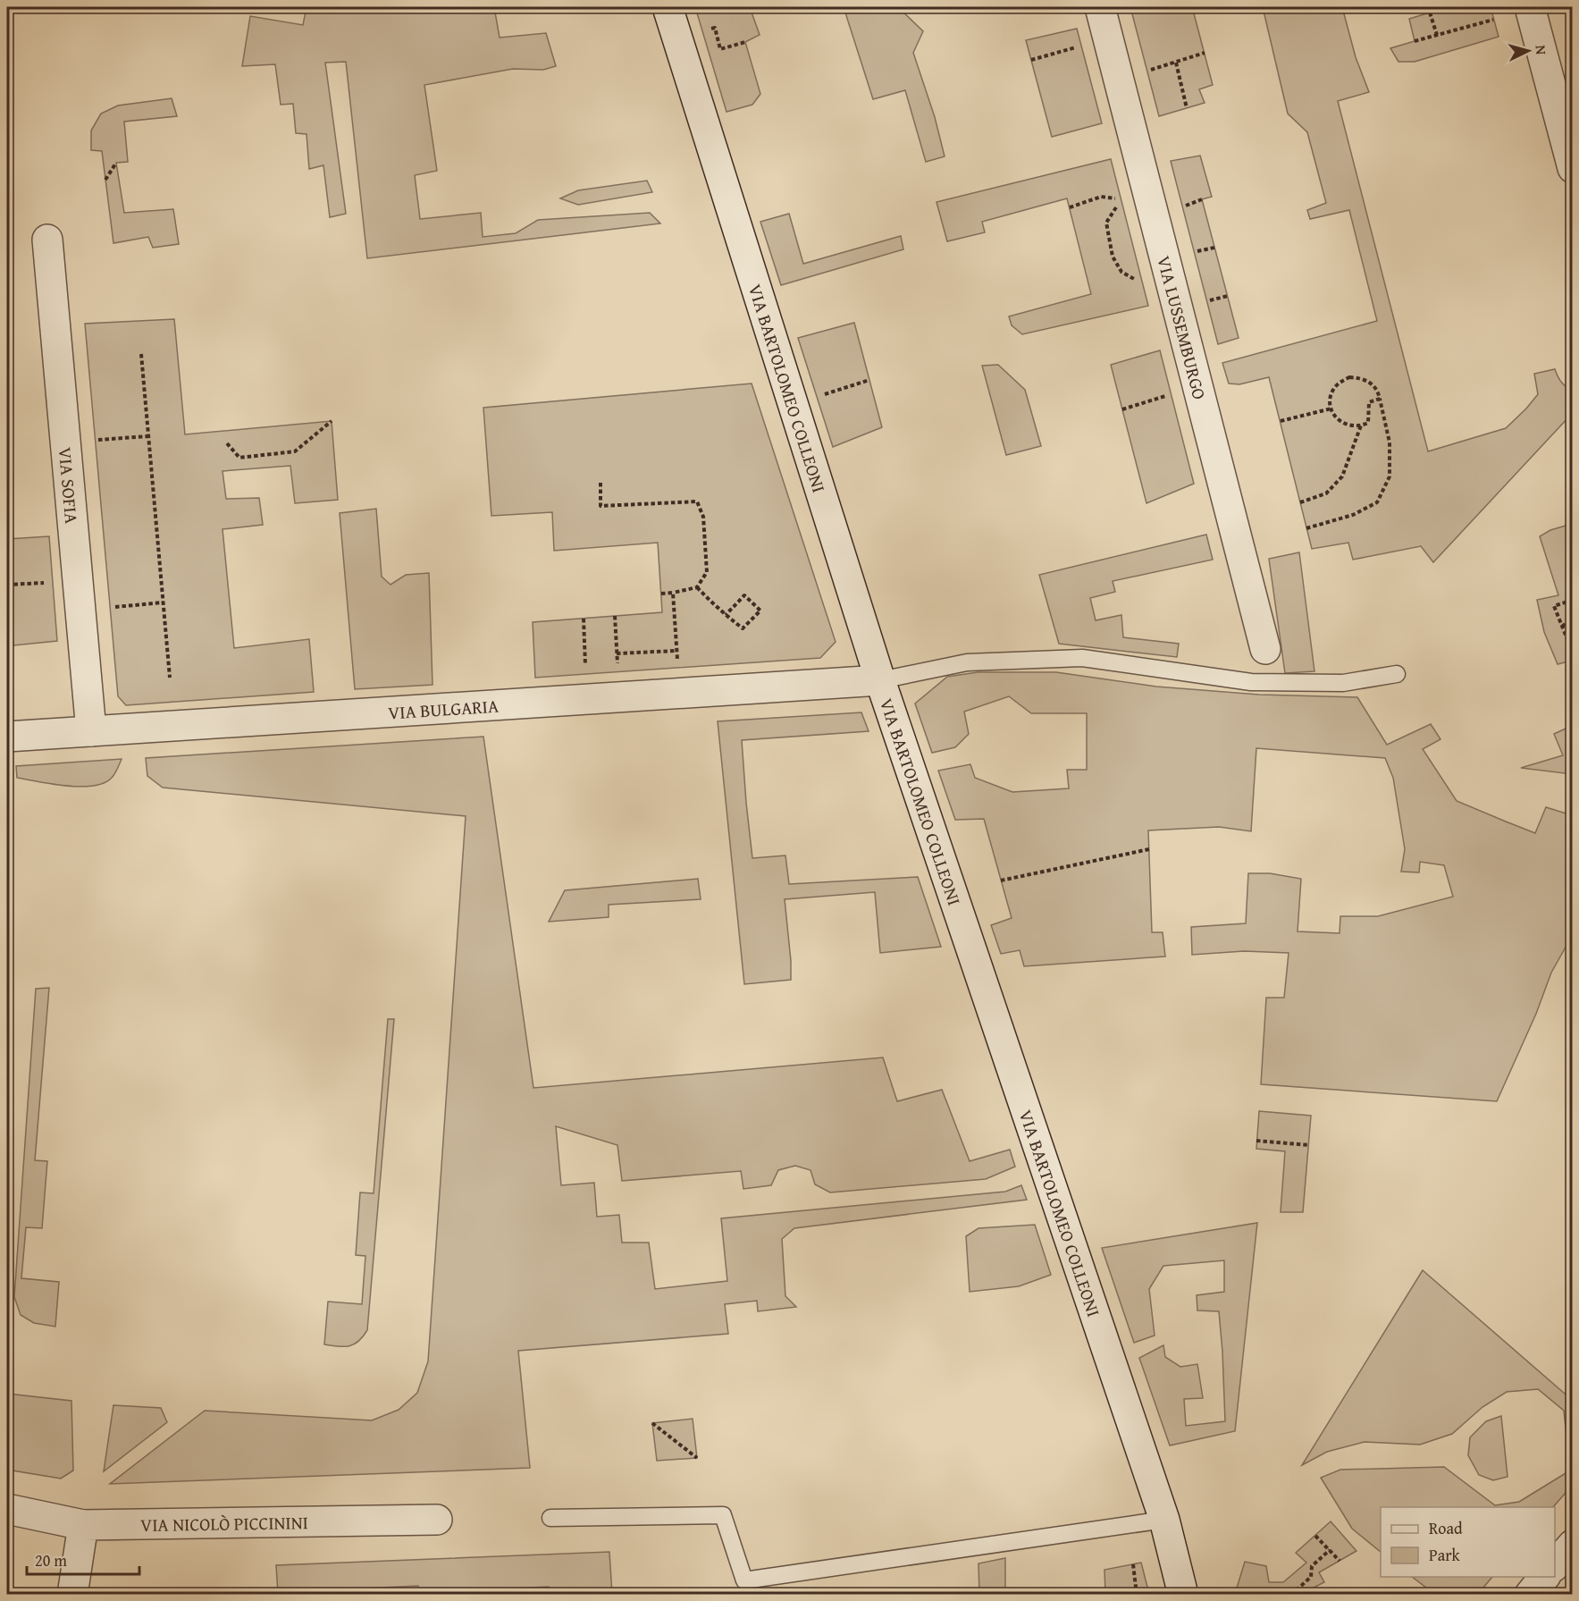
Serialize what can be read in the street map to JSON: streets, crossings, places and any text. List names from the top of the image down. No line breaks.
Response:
{"streets":{"street":["VIA LUSSEMBURGO","VIA BARTOLOMEO COLLEONI","VIA SOFIA","VIA BULGARIA","VIA NICOLÒ PICCININI"]},"crossings":[["VIA BARTOLOMEO COLLEONI","VIA BULGARIA"],["VIA SOFIA","VIA BULGARIA"]],"legend":["Road","Park"],"scale_bar":"20 m","north":"right"}
